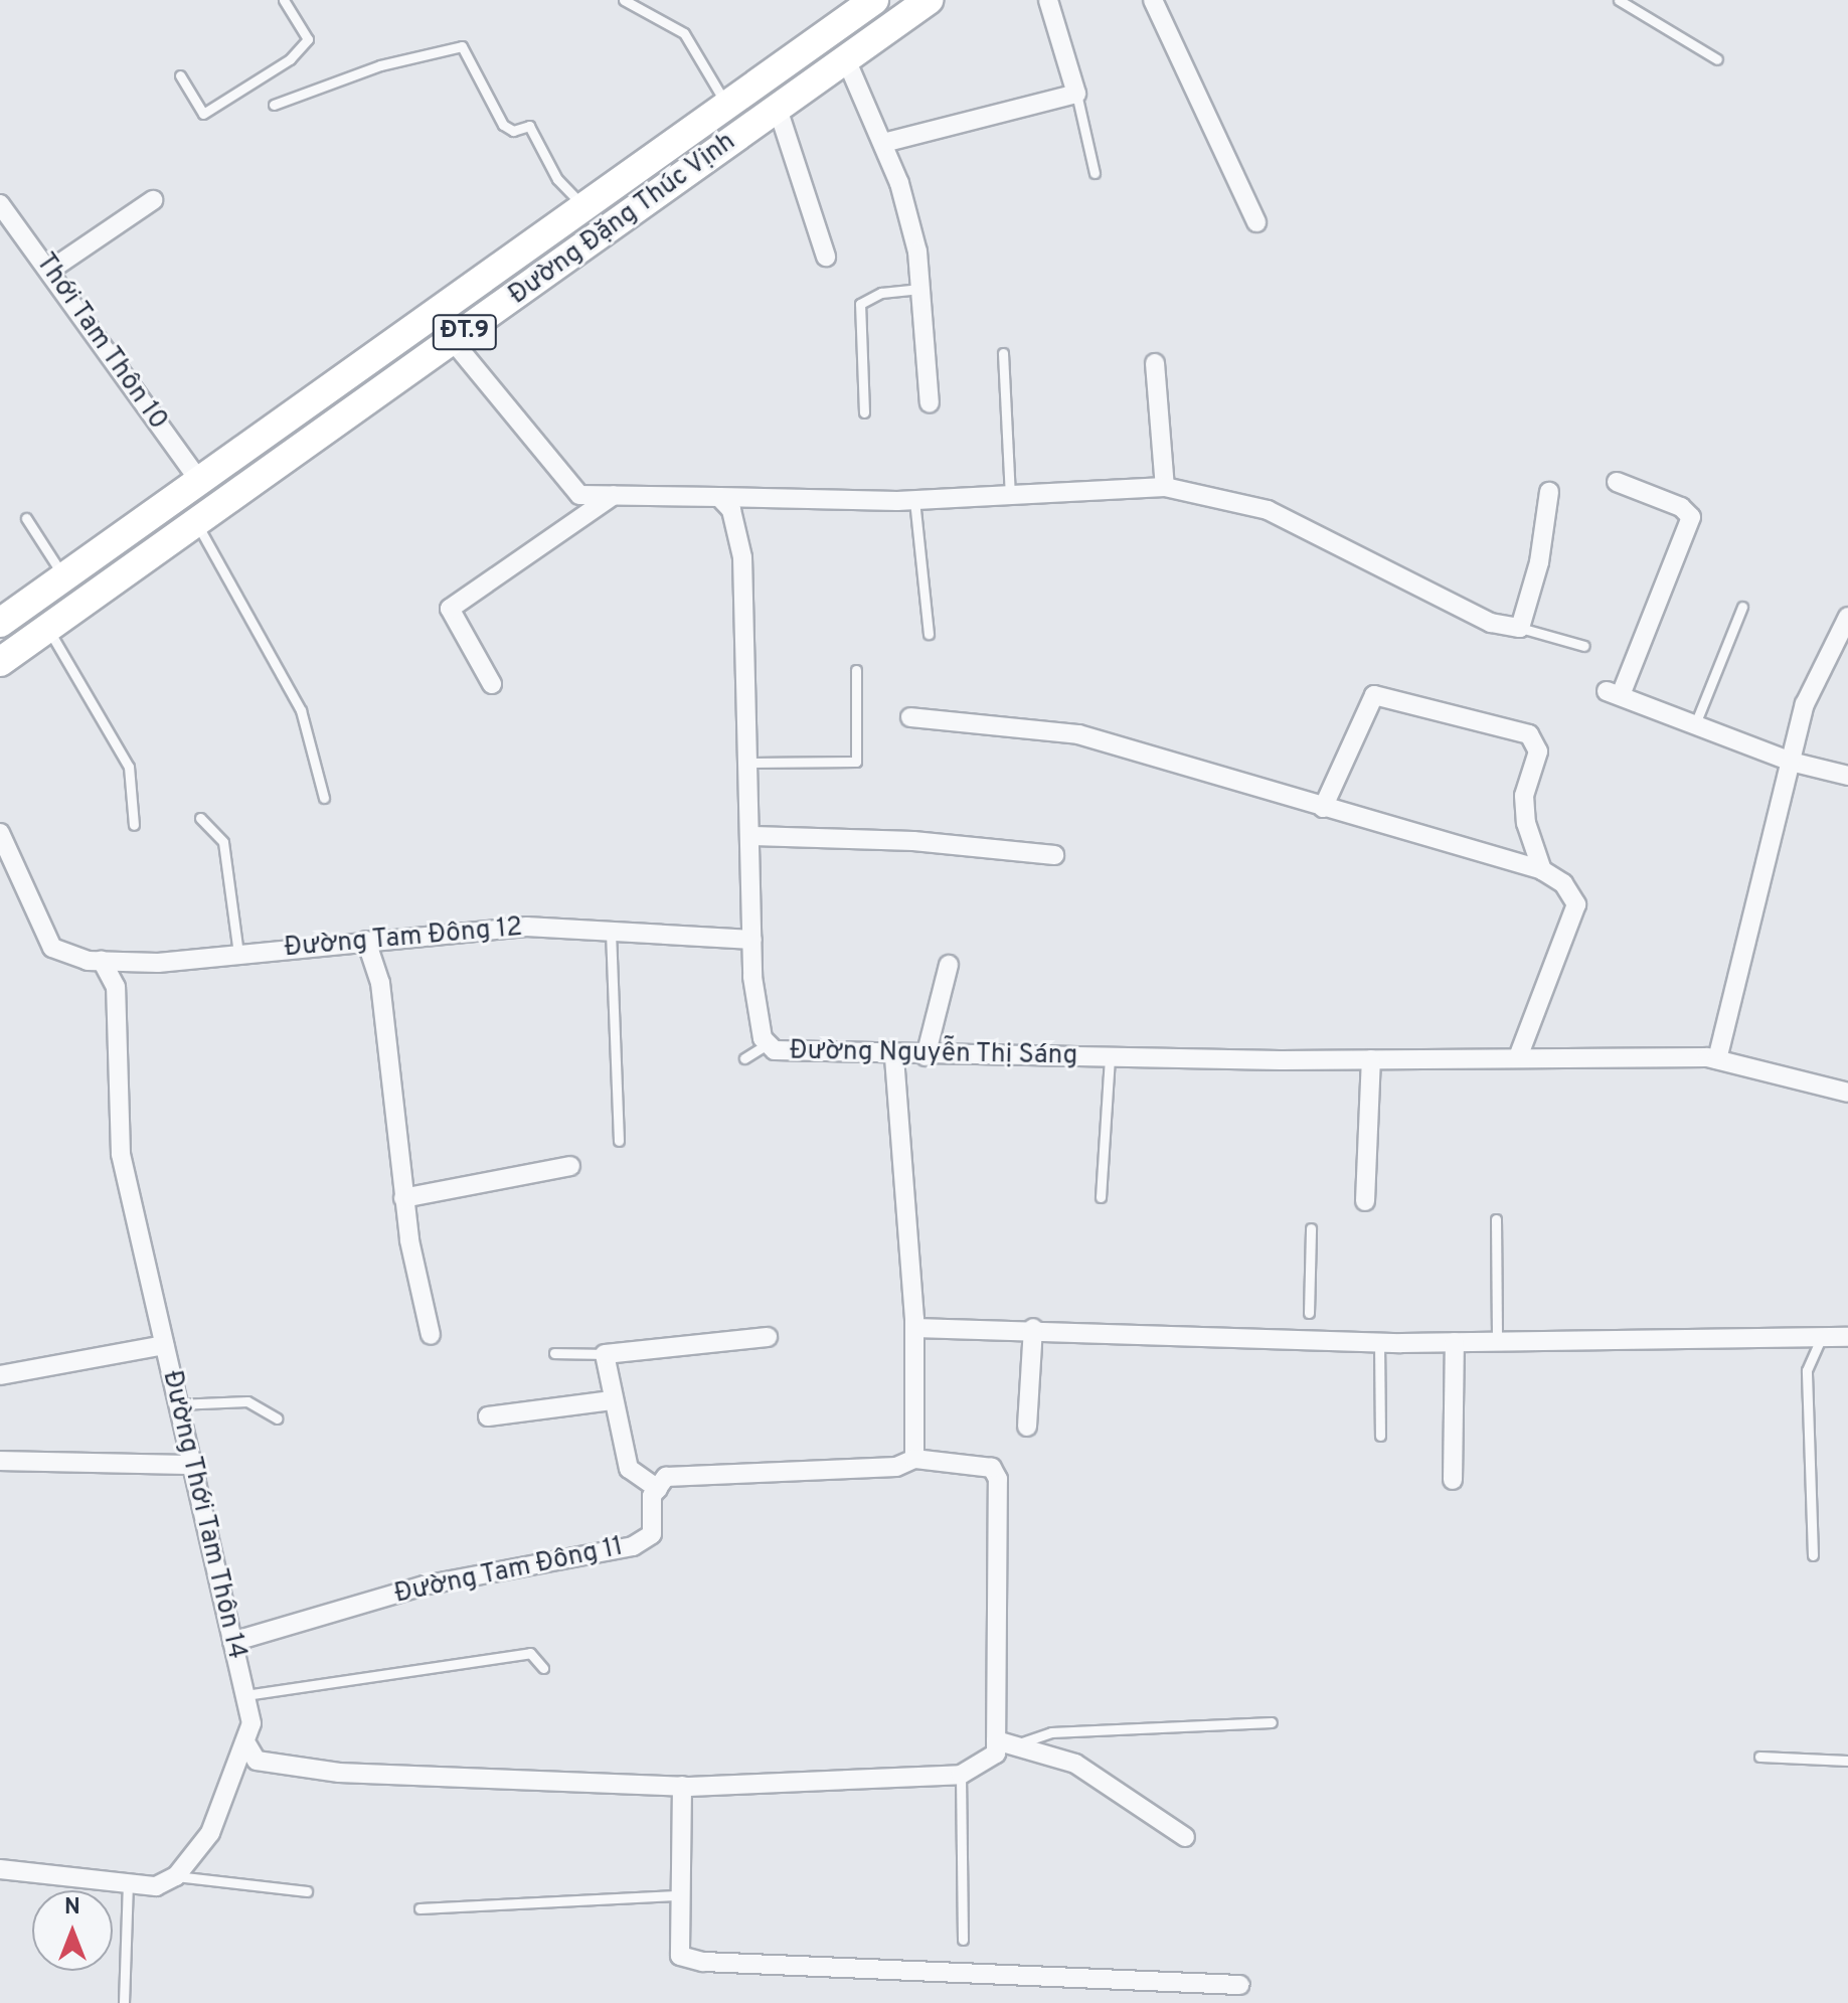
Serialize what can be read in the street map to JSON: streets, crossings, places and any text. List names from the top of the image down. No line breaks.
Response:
{"streets":{"main road":["Đường Đặng Thúc Vịnh","ĐT.9"],"street":["Thới Tam Thôn 10","Đường Tam Đông 12","Đường Nguyễn Thị Sáng","Đường Thới Tam Thôn 14","Đường Tam Đông 11"]},"crossings":[["Đường Đặng Thúc Vịnh","Thới Tam Thôn 10"],["Đường Tam Đông 12","Đường Nguyễn Thị Sáng"],["Đường Tam Đông 12","Đường Thới Tam Thôn 14"],["Đường Thới Tam Thôn 14","Đường Tam Đông 11"]],"north":"top"}
